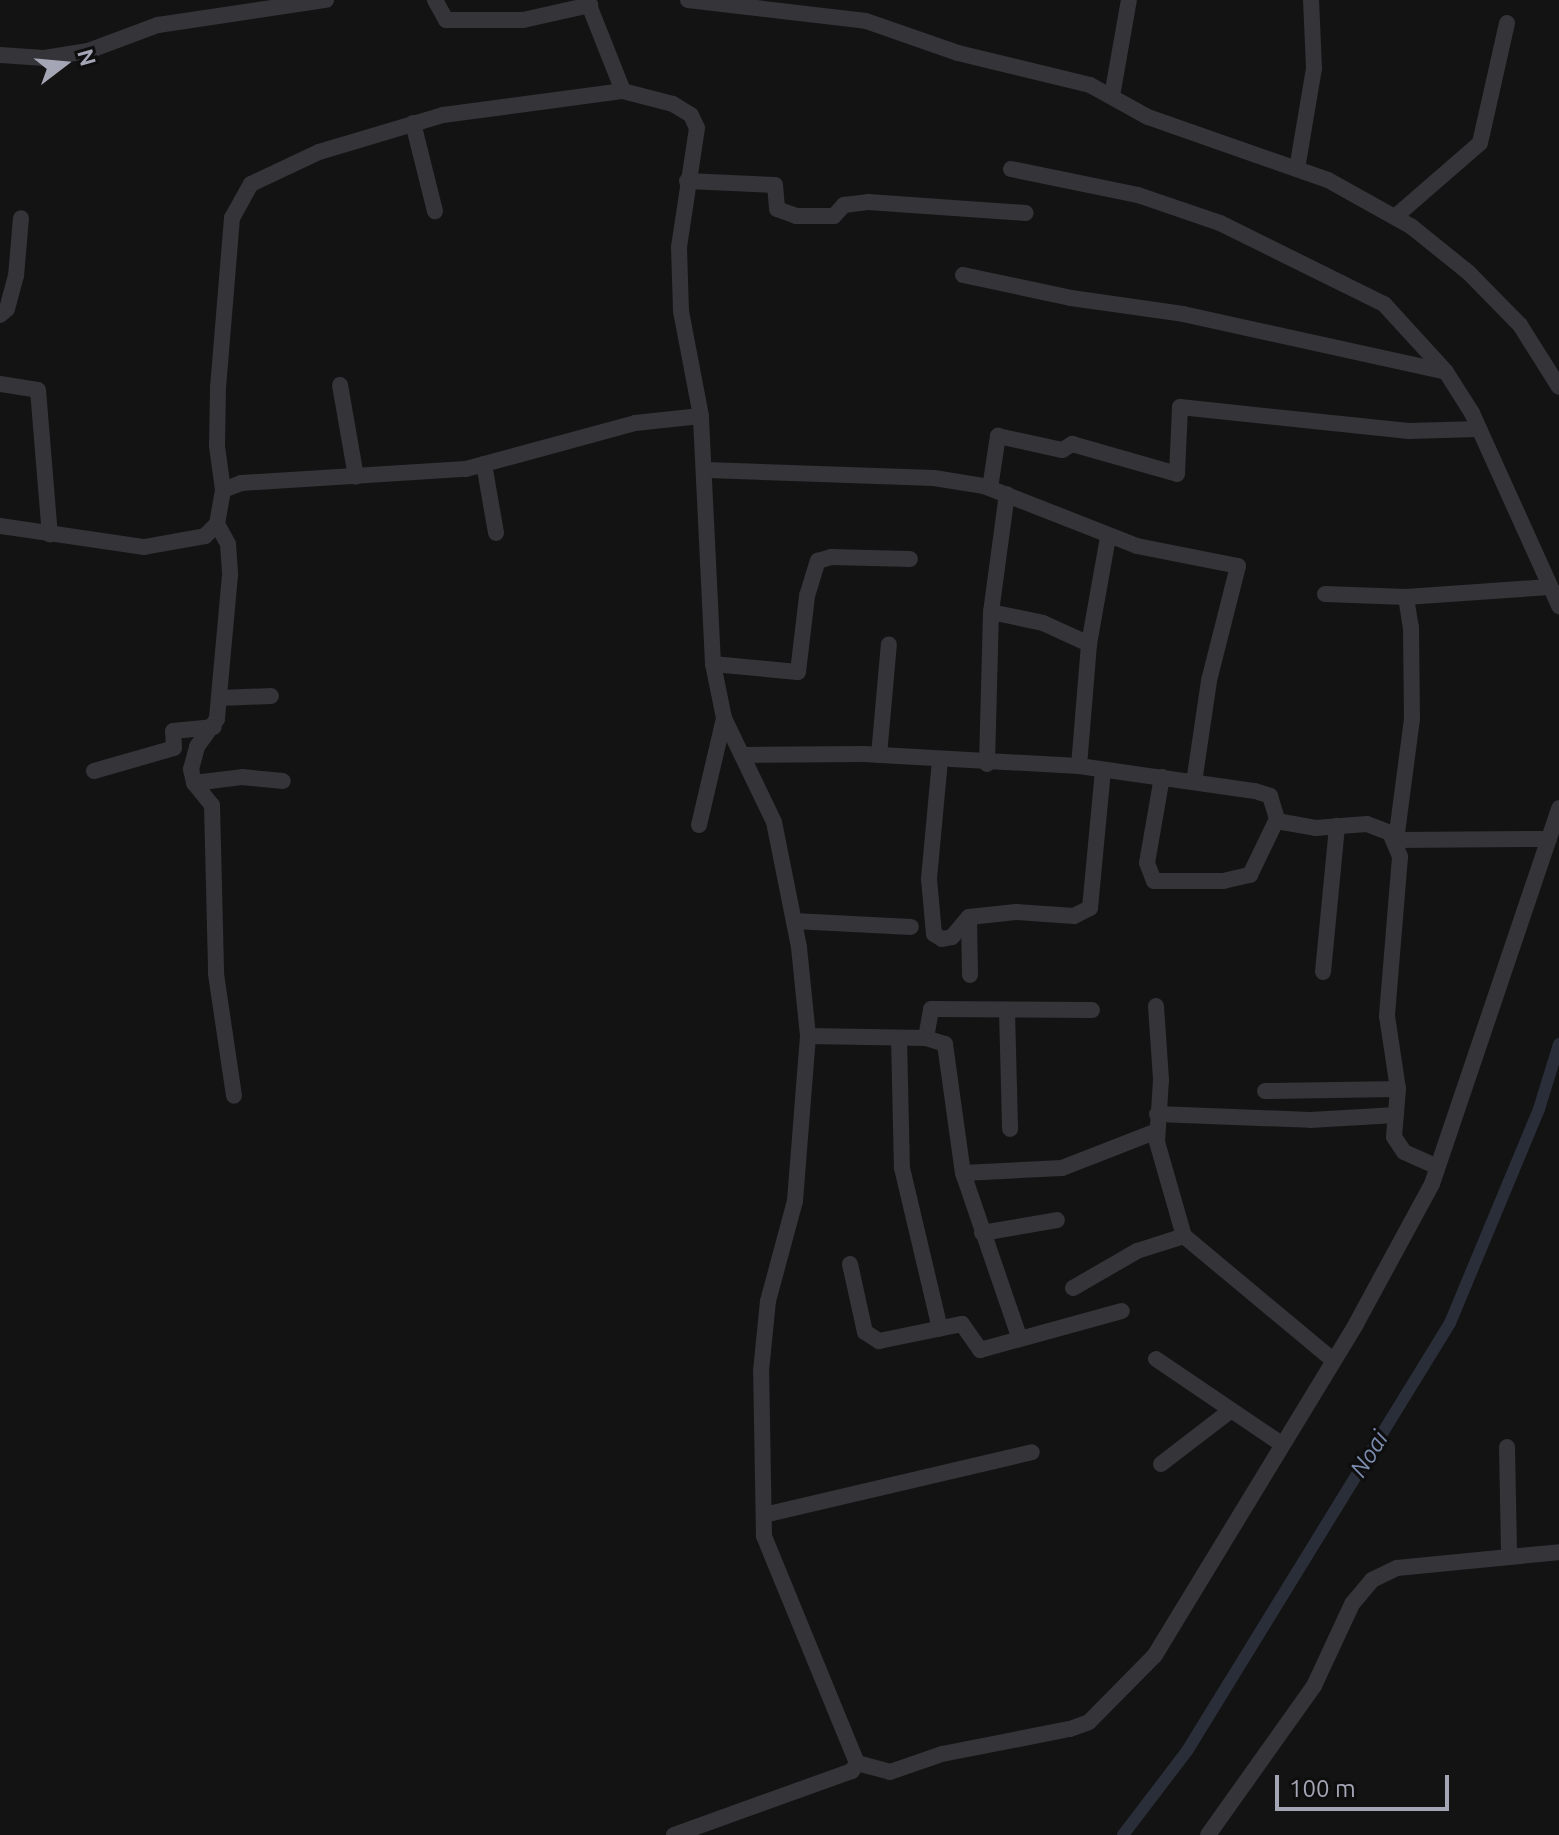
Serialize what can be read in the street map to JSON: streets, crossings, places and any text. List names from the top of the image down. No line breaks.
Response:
{"water":["Noai"],"scale_bar":"100 m","north":"right"}
